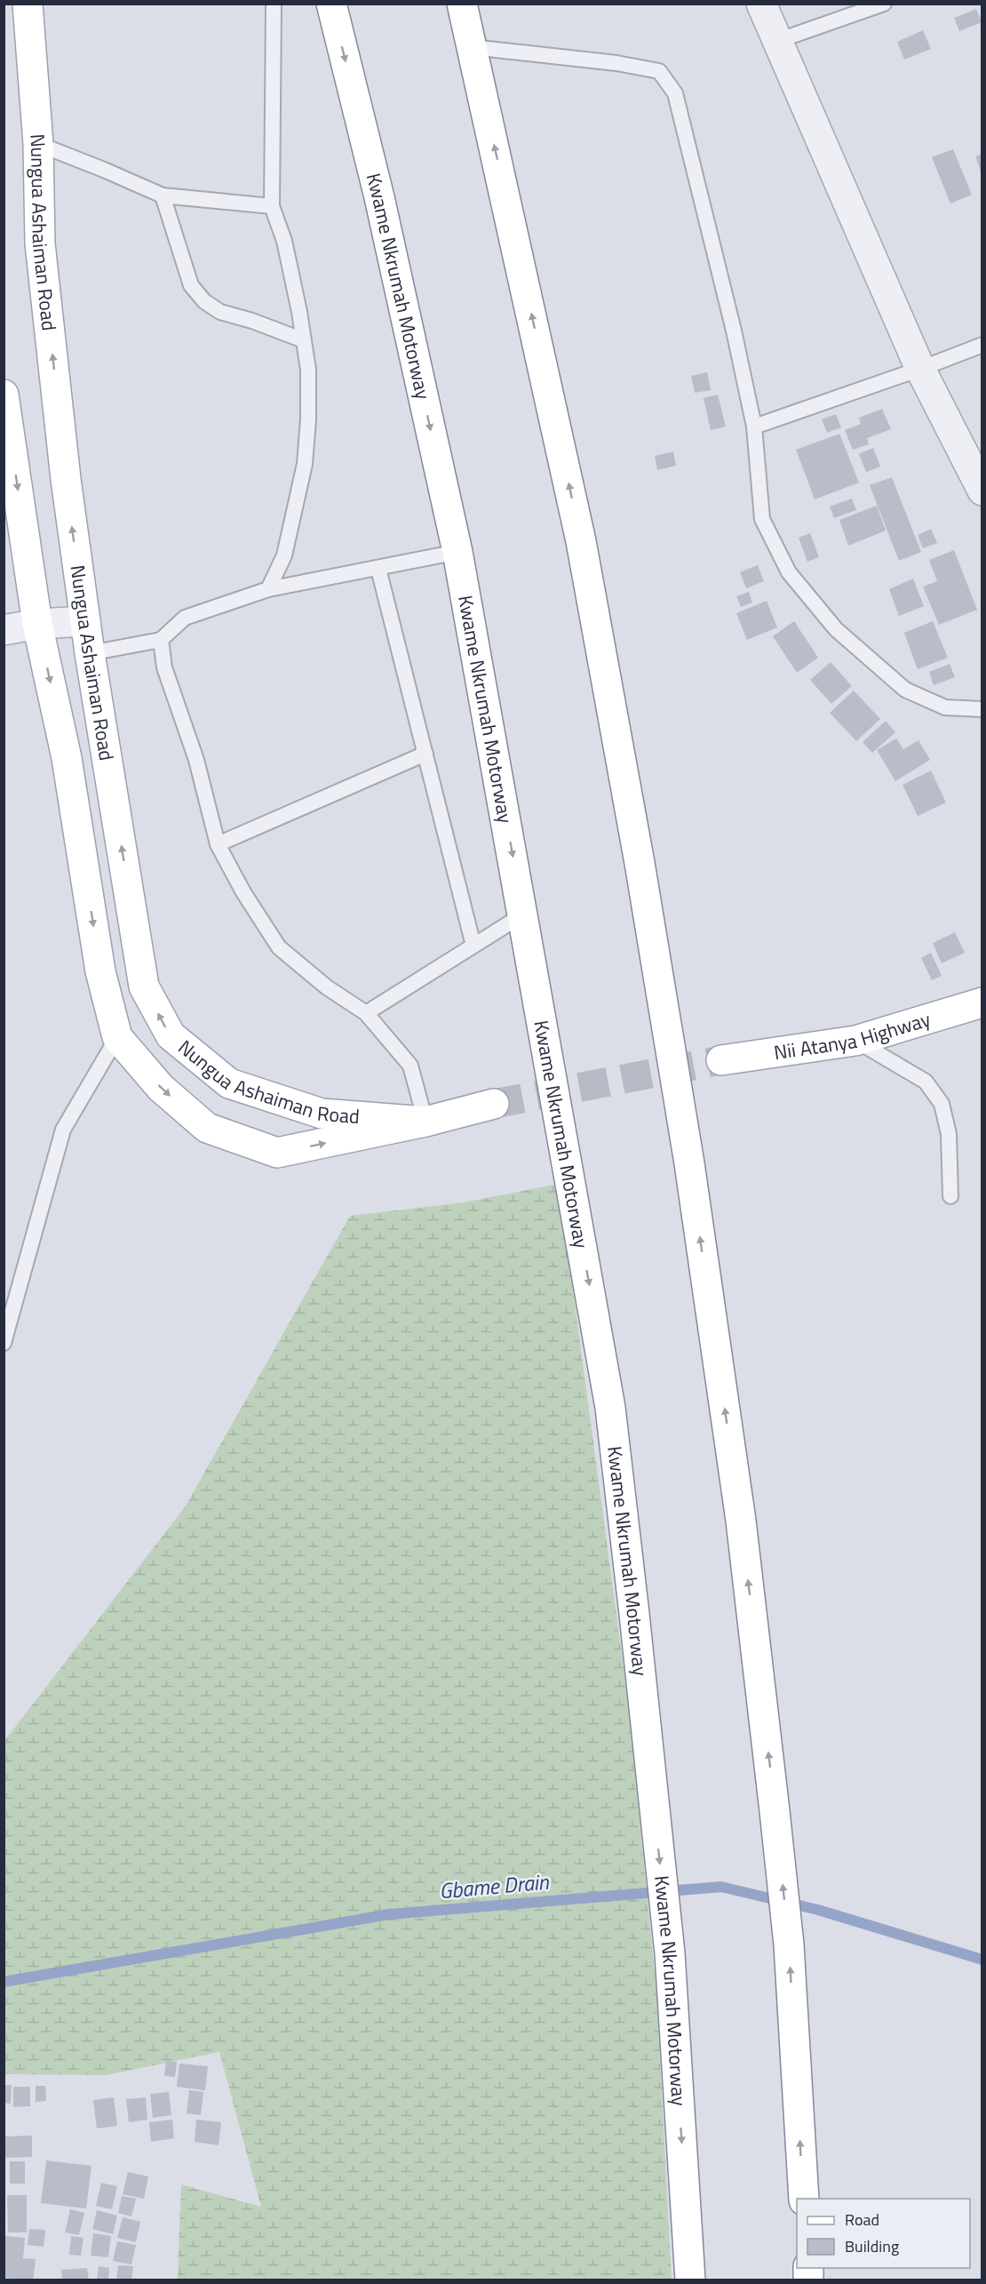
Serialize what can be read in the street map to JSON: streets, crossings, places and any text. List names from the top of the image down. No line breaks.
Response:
{"streets":{"main road":["Nungua Ashaiman Road","Kwame Nkrumah Motorway","Nii Atanya Highway"]},"water":["Gbame Drain"],"legend":["Road","Building"]}
